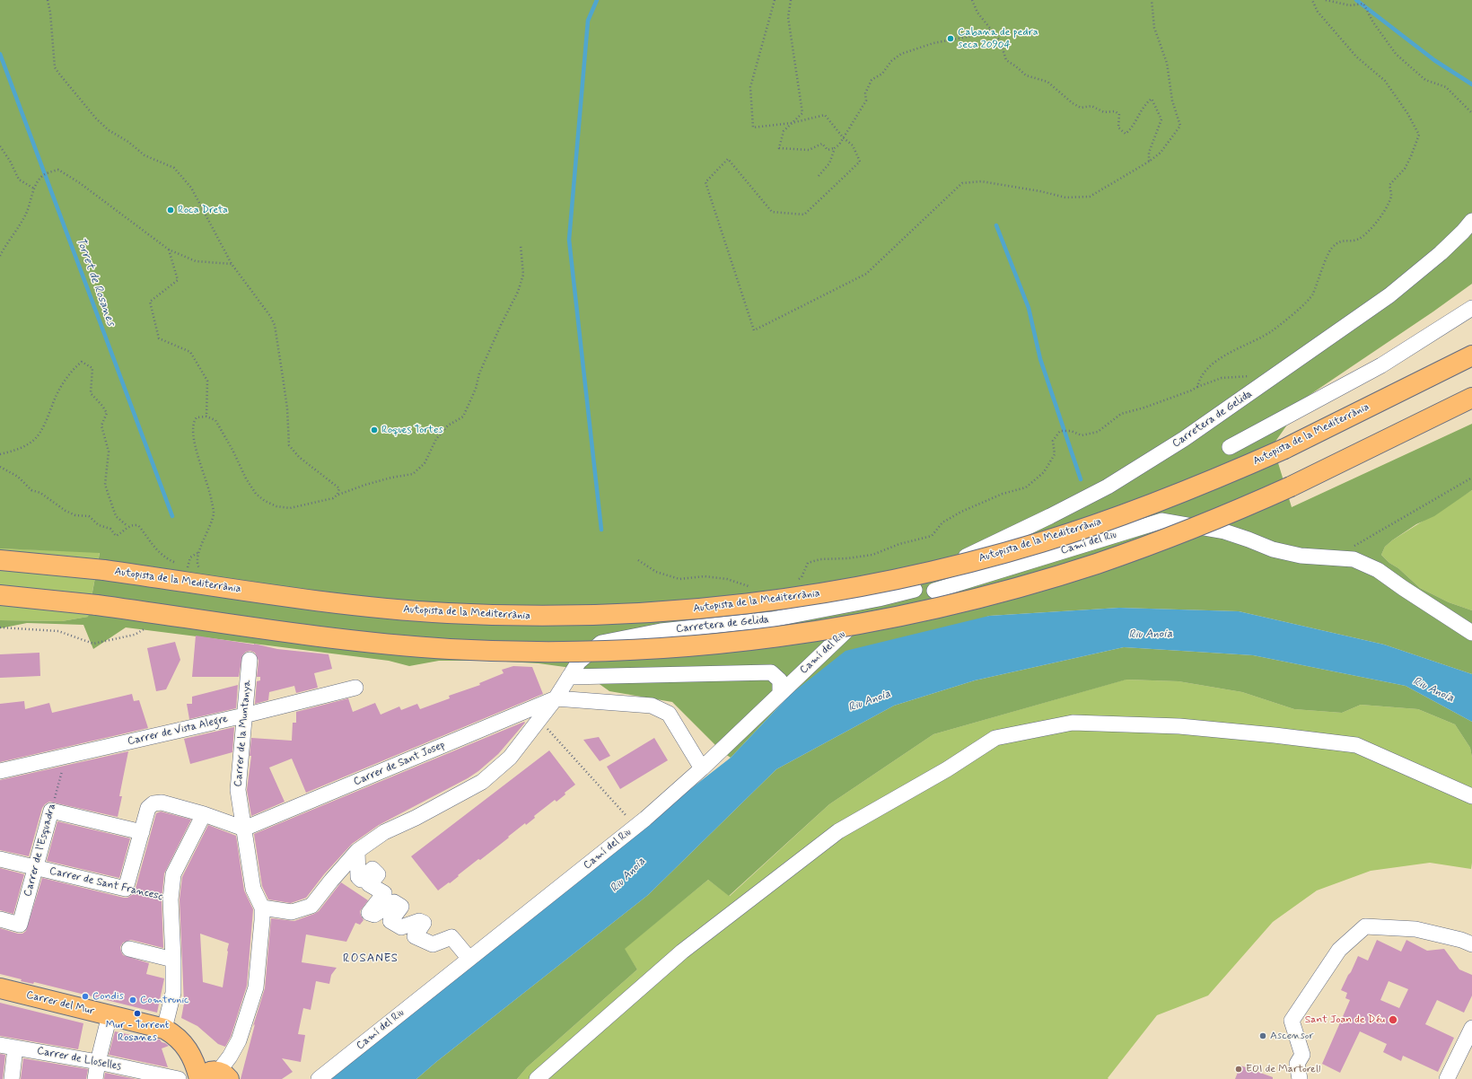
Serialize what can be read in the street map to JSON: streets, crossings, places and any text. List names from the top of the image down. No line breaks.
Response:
{"streets":{"main road":["Autopista de la Mediterrània","Carrer del Mur"],"street":["Carretera de Gelida","Camí del Riu","Carrer de Vista Alegre","Carrer de la Muntanya","Carrer de Sant Josep","Carrer de l'Esquadra","Carrer de Sant Francesc","Carrer de Lloselles"]},"crossings":[["Carretera de Gelida","Camí del Riu"],["Carretera de Gelida","Carrer de la Muntanya"],["Carretera de Gelida","Carrer de Sant Josep"],["Carrer de Vista Alegre","Carrer de la Muntanya"],["Carrer de Vista Alegre","Carrer de l'Esquadra"],["Carrer de la Muntanya","Carrer de Sant Josep"],["Carrer de l'Esquadra","Carrer de Sant Francesc"]],"districts":["ROSANES"],"water":["Torret de Rosanes","Riu Anoia"],"places":["Cabana de pedra seca 20904","Roca Dreta","Roques Tortes","Condis","Comtronic","Mur - Torrent Rosanes","Sant Joan de Déu","Ascensor","EOI de Martorell"]}
